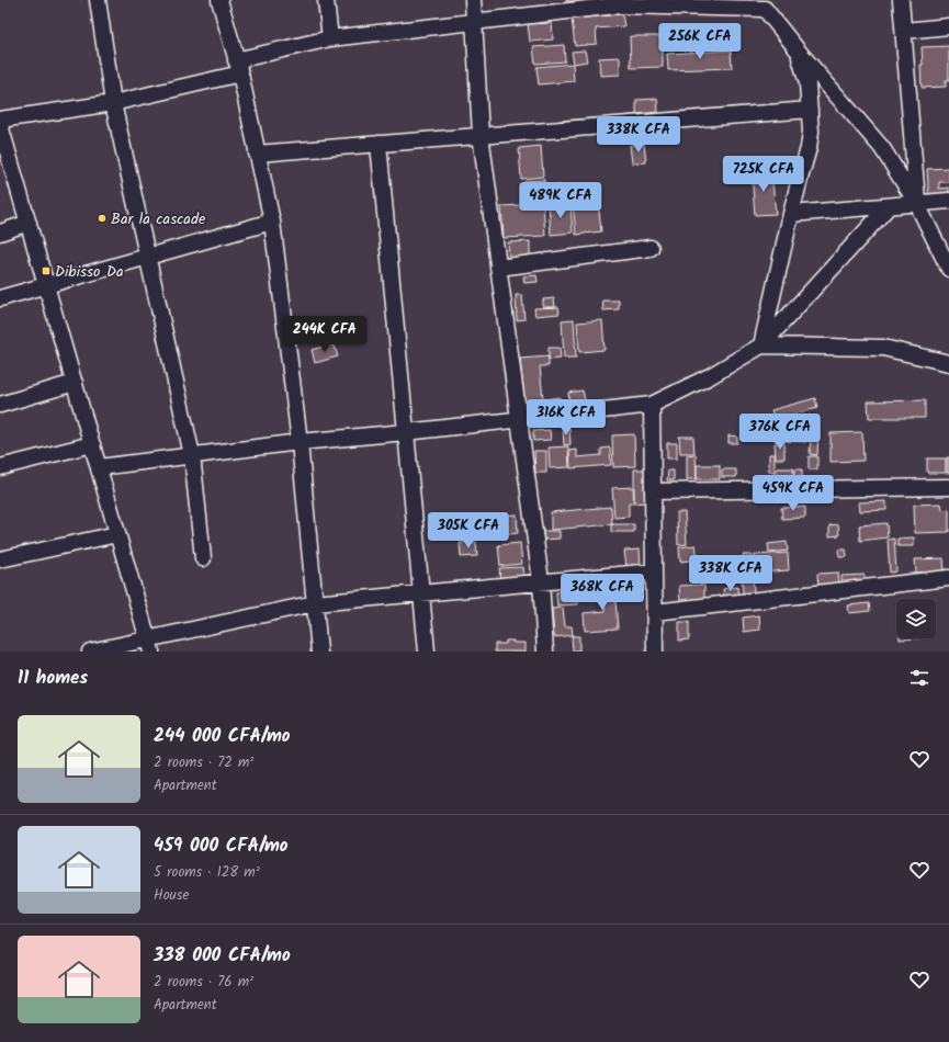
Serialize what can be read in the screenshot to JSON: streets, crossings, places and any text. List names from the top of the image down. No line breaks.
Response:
{"places":{"other":["Bar la cascade"],"transit":["Dibisso Da"]},"page":{"price":["256K CFA","338K CFA","725K CFA","489K CFA","244K CFA","316K CFA","376K CFA","459K CFA","305K CFA","338K CFA","368K CFA"],"heading":"11 homes","list":[{"name":"244 000 CFA/mo","note":"2 rooms · 72 m² · Apartment"},{"name":"459 000 CFA/mo","note":"5 rooms · 128 m² · House"},{"name":"338 000 CFA/mo","note":"2 rooms · 76 m² · Apartment"}]}}
